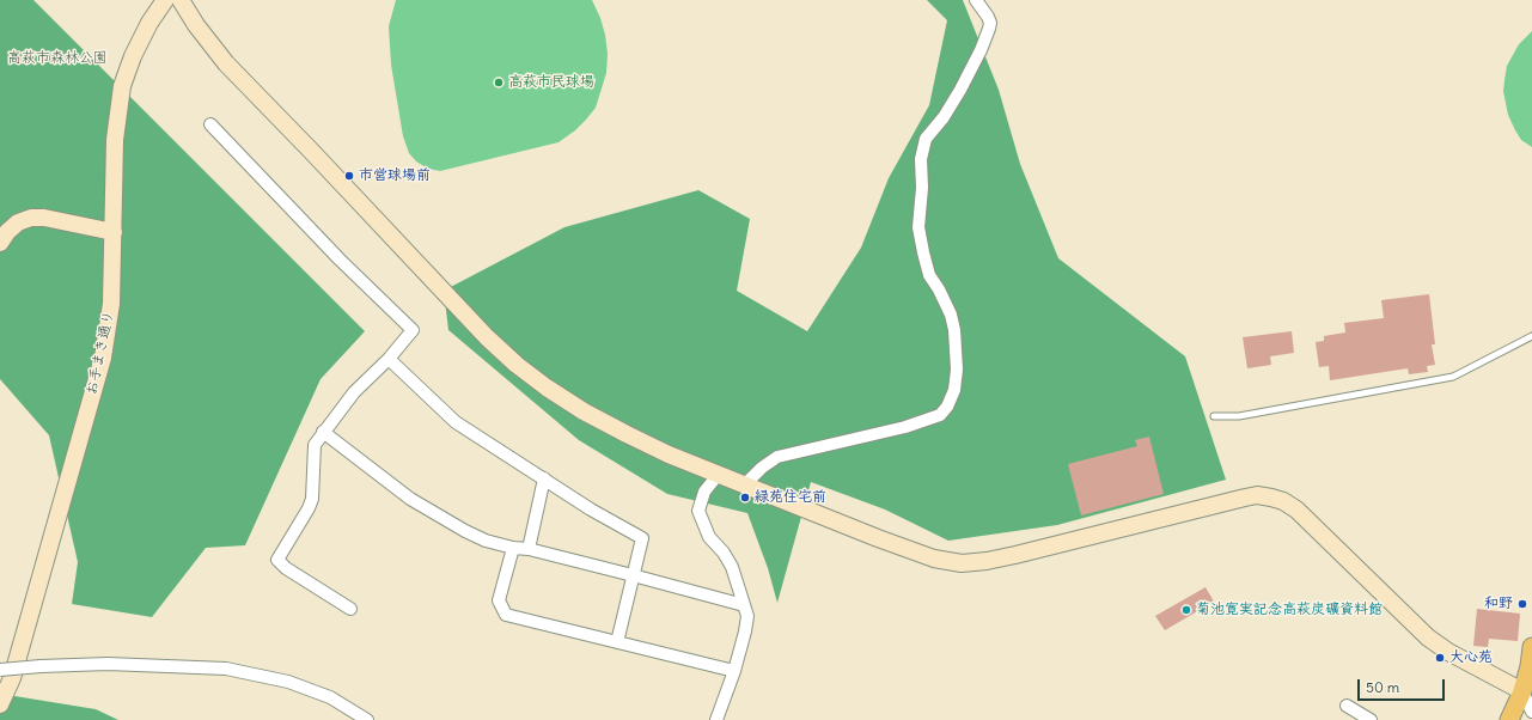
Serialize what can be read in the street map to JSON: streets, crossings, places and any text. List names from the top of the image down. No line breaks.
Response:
{"streets":{"street":["お手まき通り"]},"parks":["高萩市森林公園"],"places":["高萩市民球場","市営球場前","緑苑住宅前","和野","菊池寛実記念高萩炭礦資料館","大心苑"],"scale_bar":"50 m"}
